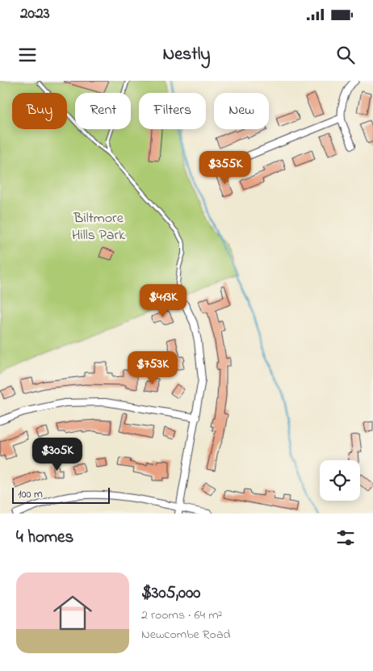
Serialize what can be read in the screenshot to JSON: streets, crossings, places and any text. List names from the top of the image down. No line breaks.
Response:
{"parks":["Biltmore Hills Park"],"scale_bar":"100 m","page":{"status":"20:23","header":"Nestly","chip":["Buy","Rent","Filters","New"],"price":["$355K","$413K","$753K","$305K"],"scale":"100 m","heading":"4 homes","list":[{"name":"$305,000","note":"2 rooms · 64 m² · Newcombe Road"}]}}
